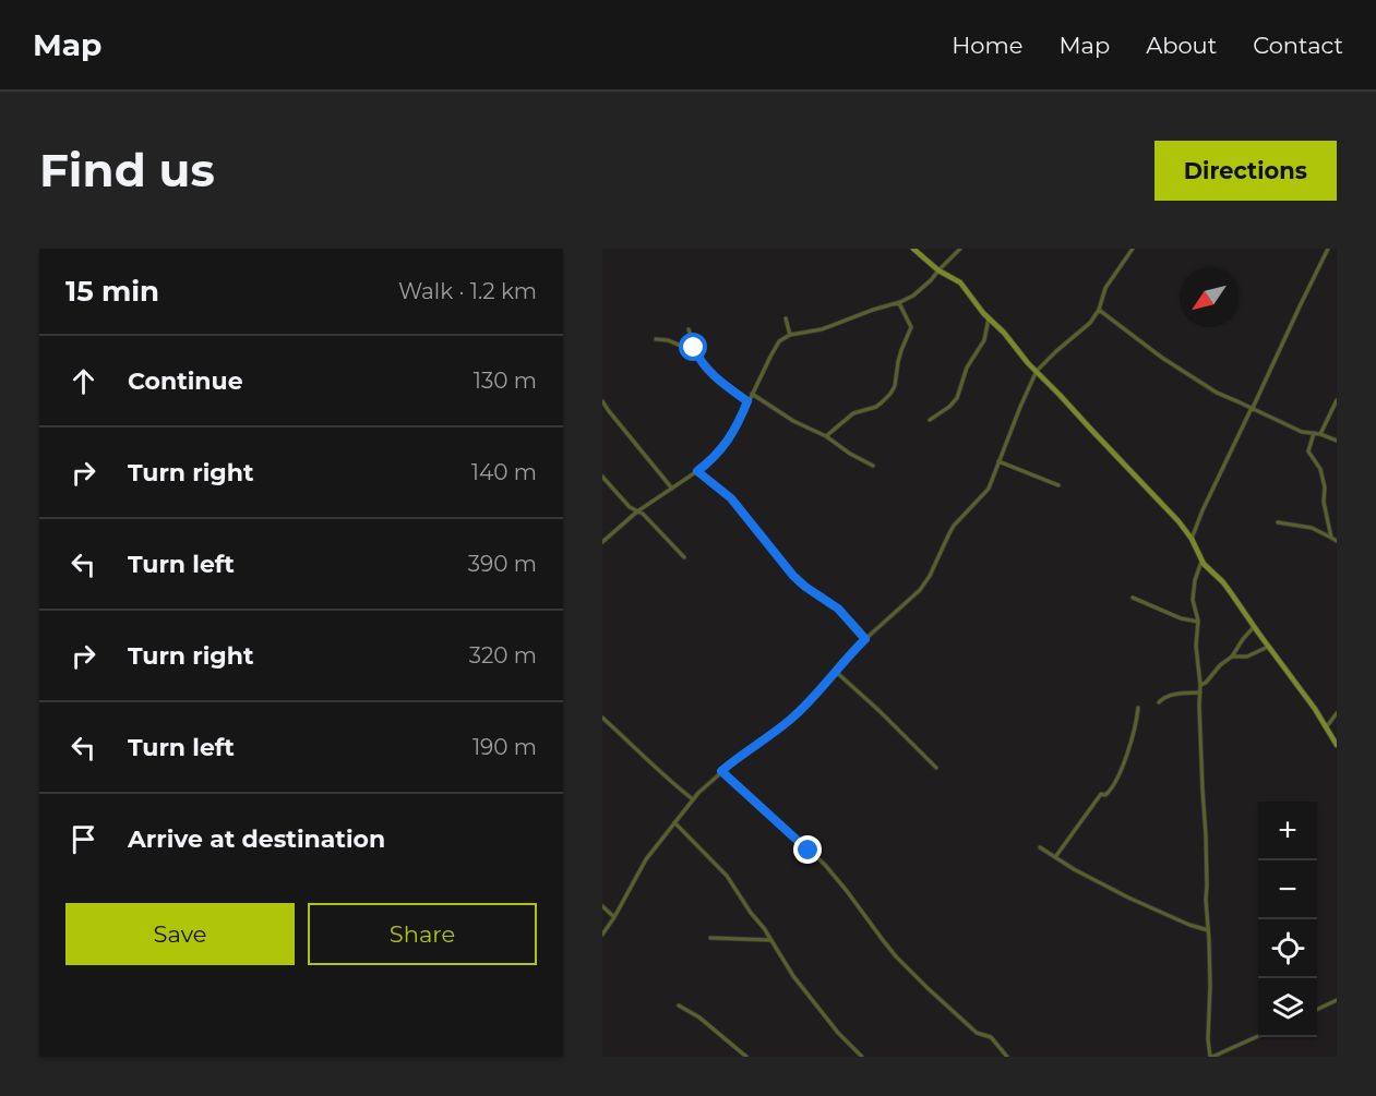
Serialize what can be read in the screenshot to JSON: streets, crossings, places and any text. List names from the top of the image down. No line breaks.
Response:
{"north":"bottom left","page":{"header":"Map","nav":["Home","Map","About","Contact"],"buttons":["Directions",["Save","Share"]],"title":"Find us","heading":["15 min","Walk · 1.2 km"],"list":[["Continue","130 m"],["Turn right","140 m"],["Turn left","390 m"],["Turn right","320 m"],["Turn left","190 m"],"Arrive at destination"],"map_buttons":["+","−"]}}
